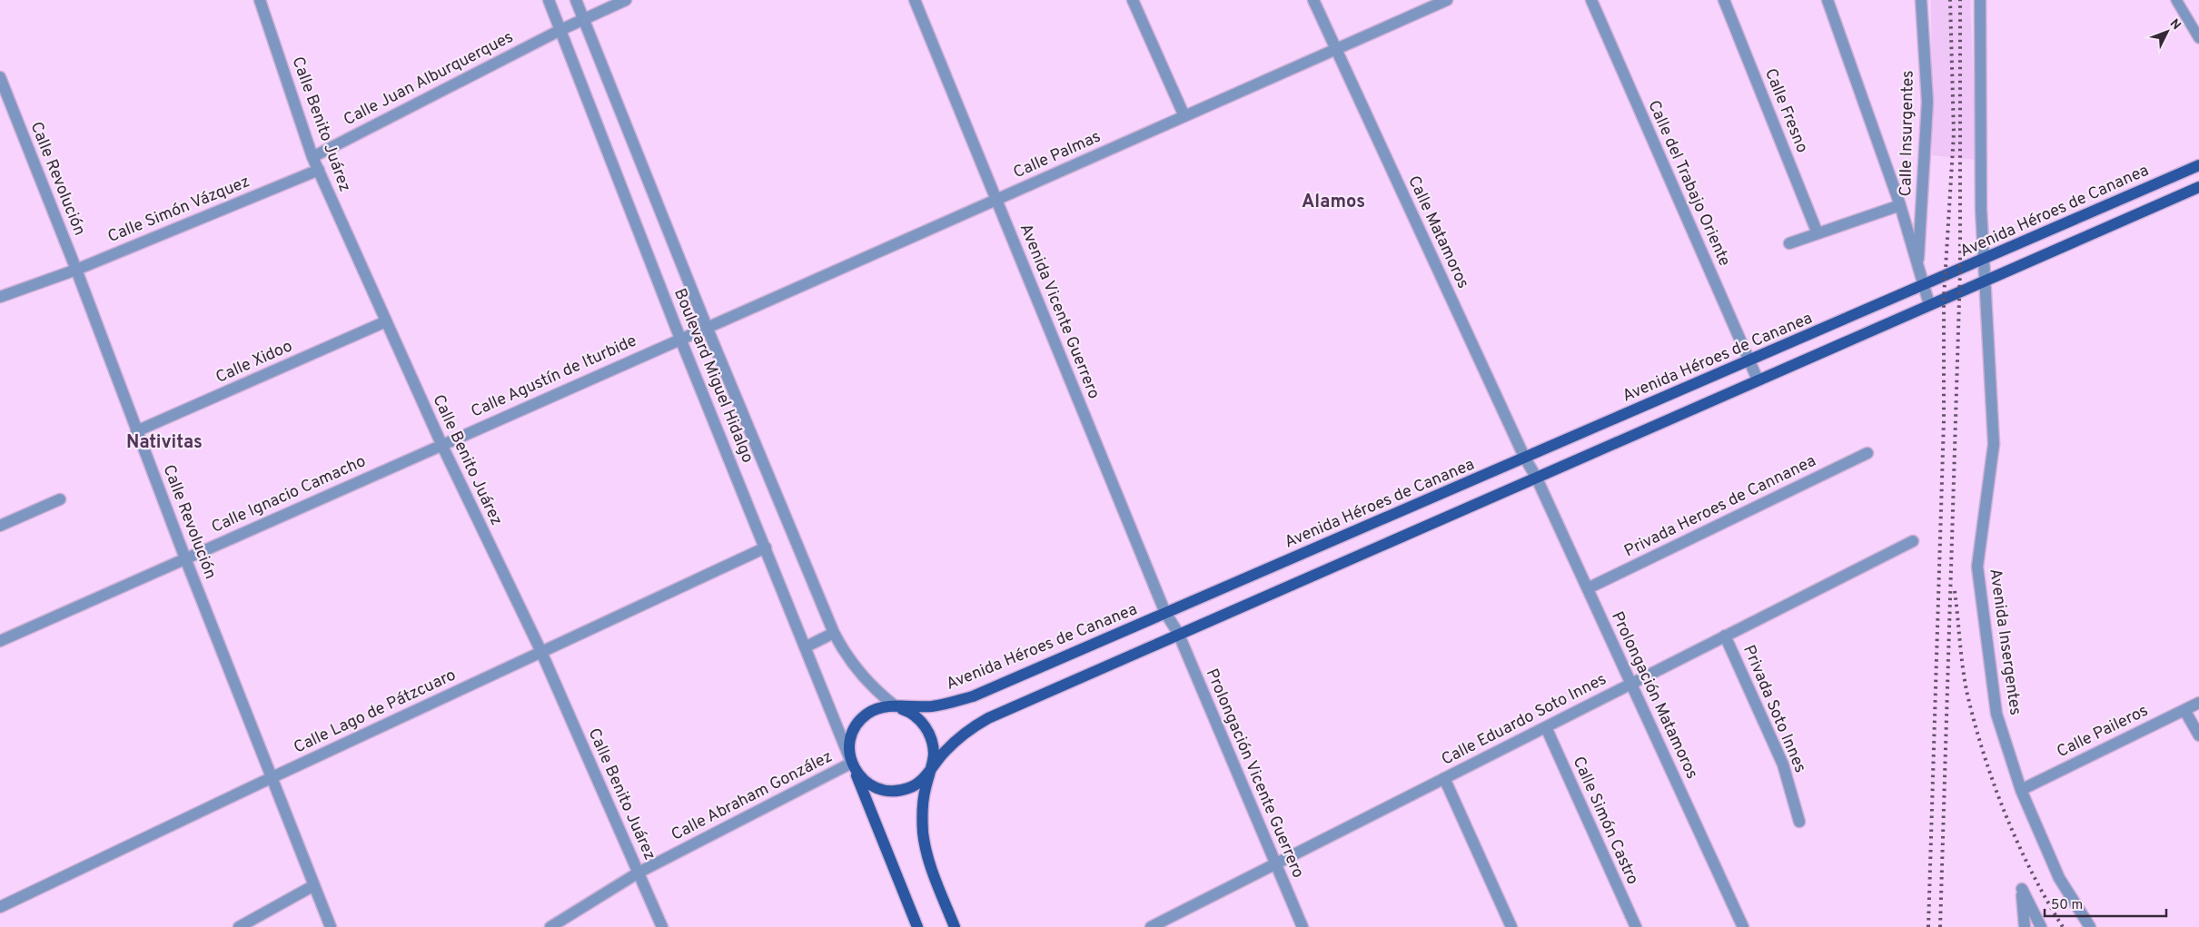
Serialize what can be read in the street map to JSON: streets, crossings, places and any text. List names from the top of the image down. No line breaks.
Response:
{"streets":{"main road":["Avenida Héroes de Cananea"],"street":["Calle Juan Alburquerques","Calle Fresno","Calle Benito Juárez","Calle Insurgentes","Calle Palmas","Calle Revolución","Calle del Trabajo Oriente","Calle Simón Vázquez","Calle Matamoros","Avenida Vicente Guerrero","Calle Xidoo","Boulevard Miguel Hidalgo","Calle Agustín de Iturbide","Calle Ignacio Camacho","Privada Heroes de Cannanea","Avenida Insergentes","Prolongación Matamoros","Privada Soto Innes","Calle Lago de Pátzcuaro","Calle Eduardo Soto Innes","Calle Paileros","Prolongación Vicente Guerrero","Calle Abraham González","Calle Simón Castro"]},"crossings":[["Calle Juan Alburquerques","Calle Benito Juárez"],["Calle Juan Alburquerques","Boulevard Miguel Hidalgo"],["Calle Benito Juárez","Calle Simón Vázquez"],["Calle Benito Juárez","Calle Xidoo"],["Calle Benito Juárez","Calle Agustín de Iturbide"],["Calle Benito Juárez","Calle Ignacio Camacho"],["Calle Benito Juárez","Calle Lago de Pátzcuaro"],["Calle Benito Juárez","Calle Abraham González"],["Calle Palmas","Calle Matamoros"],["Calle Palmas","Avenida Vicente Guerrero"],["Calle Palmas","Boulevard Miguel Hidalgo"],["Calle Palmas","Calle Agustín de Iturbide"],["Calle Revolución","Calle Simón Vázquez"],["Calle Revolución","Calle Xidoo"],["Calle Revolución","Calle Ignacio Camacho"],["Calle Revolución","Calle Lago de Pátzcuaro"],["Calle del Trabajo Oriente","Avenida Héroes de Cananea"],["Avenida Héroes de Cananea","Calle Matamoros"],["Avenida Héroes de Cananea","Avenida Vicente Guerrero"],["Avenida Héroes de Cananea","Boulevard Miguel Hidalgo"],["Avenida Héroes de Cananea","Avenida Insergentes"],["Avenida Héroes de Cananea","Calle Abraham González"],["Calle Matamoros","Prolongación Matamoros"],["Avenida Vicente Guerrero","Prolongación Vicente Guerrero"],["Boulevard Miguel Hidalgo","Calle Agustín de Iturbide"],["Boulevard Miguel Hidalgo","Calle Lago de Pátzcuaro"],["Boulevard Miguel Hidalgo","Calle Abraham González"],["Calle Agustín de Iturbide","Calle Ignacio Camacho"],["Privada Heroes de Cannanea","Prolongación Matamoros"],["Avenida Insergentes","Calle Paileros"],["Prolongación Matamoros","Calle Eduardo Soto Innes"],["Privada Soto Innes","Calle Eduardo Soto Innes"],["Calle Eduardo Soto Innes","Prolongación Vicente Guerrero"],["Calle Eduardo Soto Innes","Calle Simón Castro"]],"districts":["Alamos","Nativitas"],"scale_bar":"50 m","north":"top right"}
